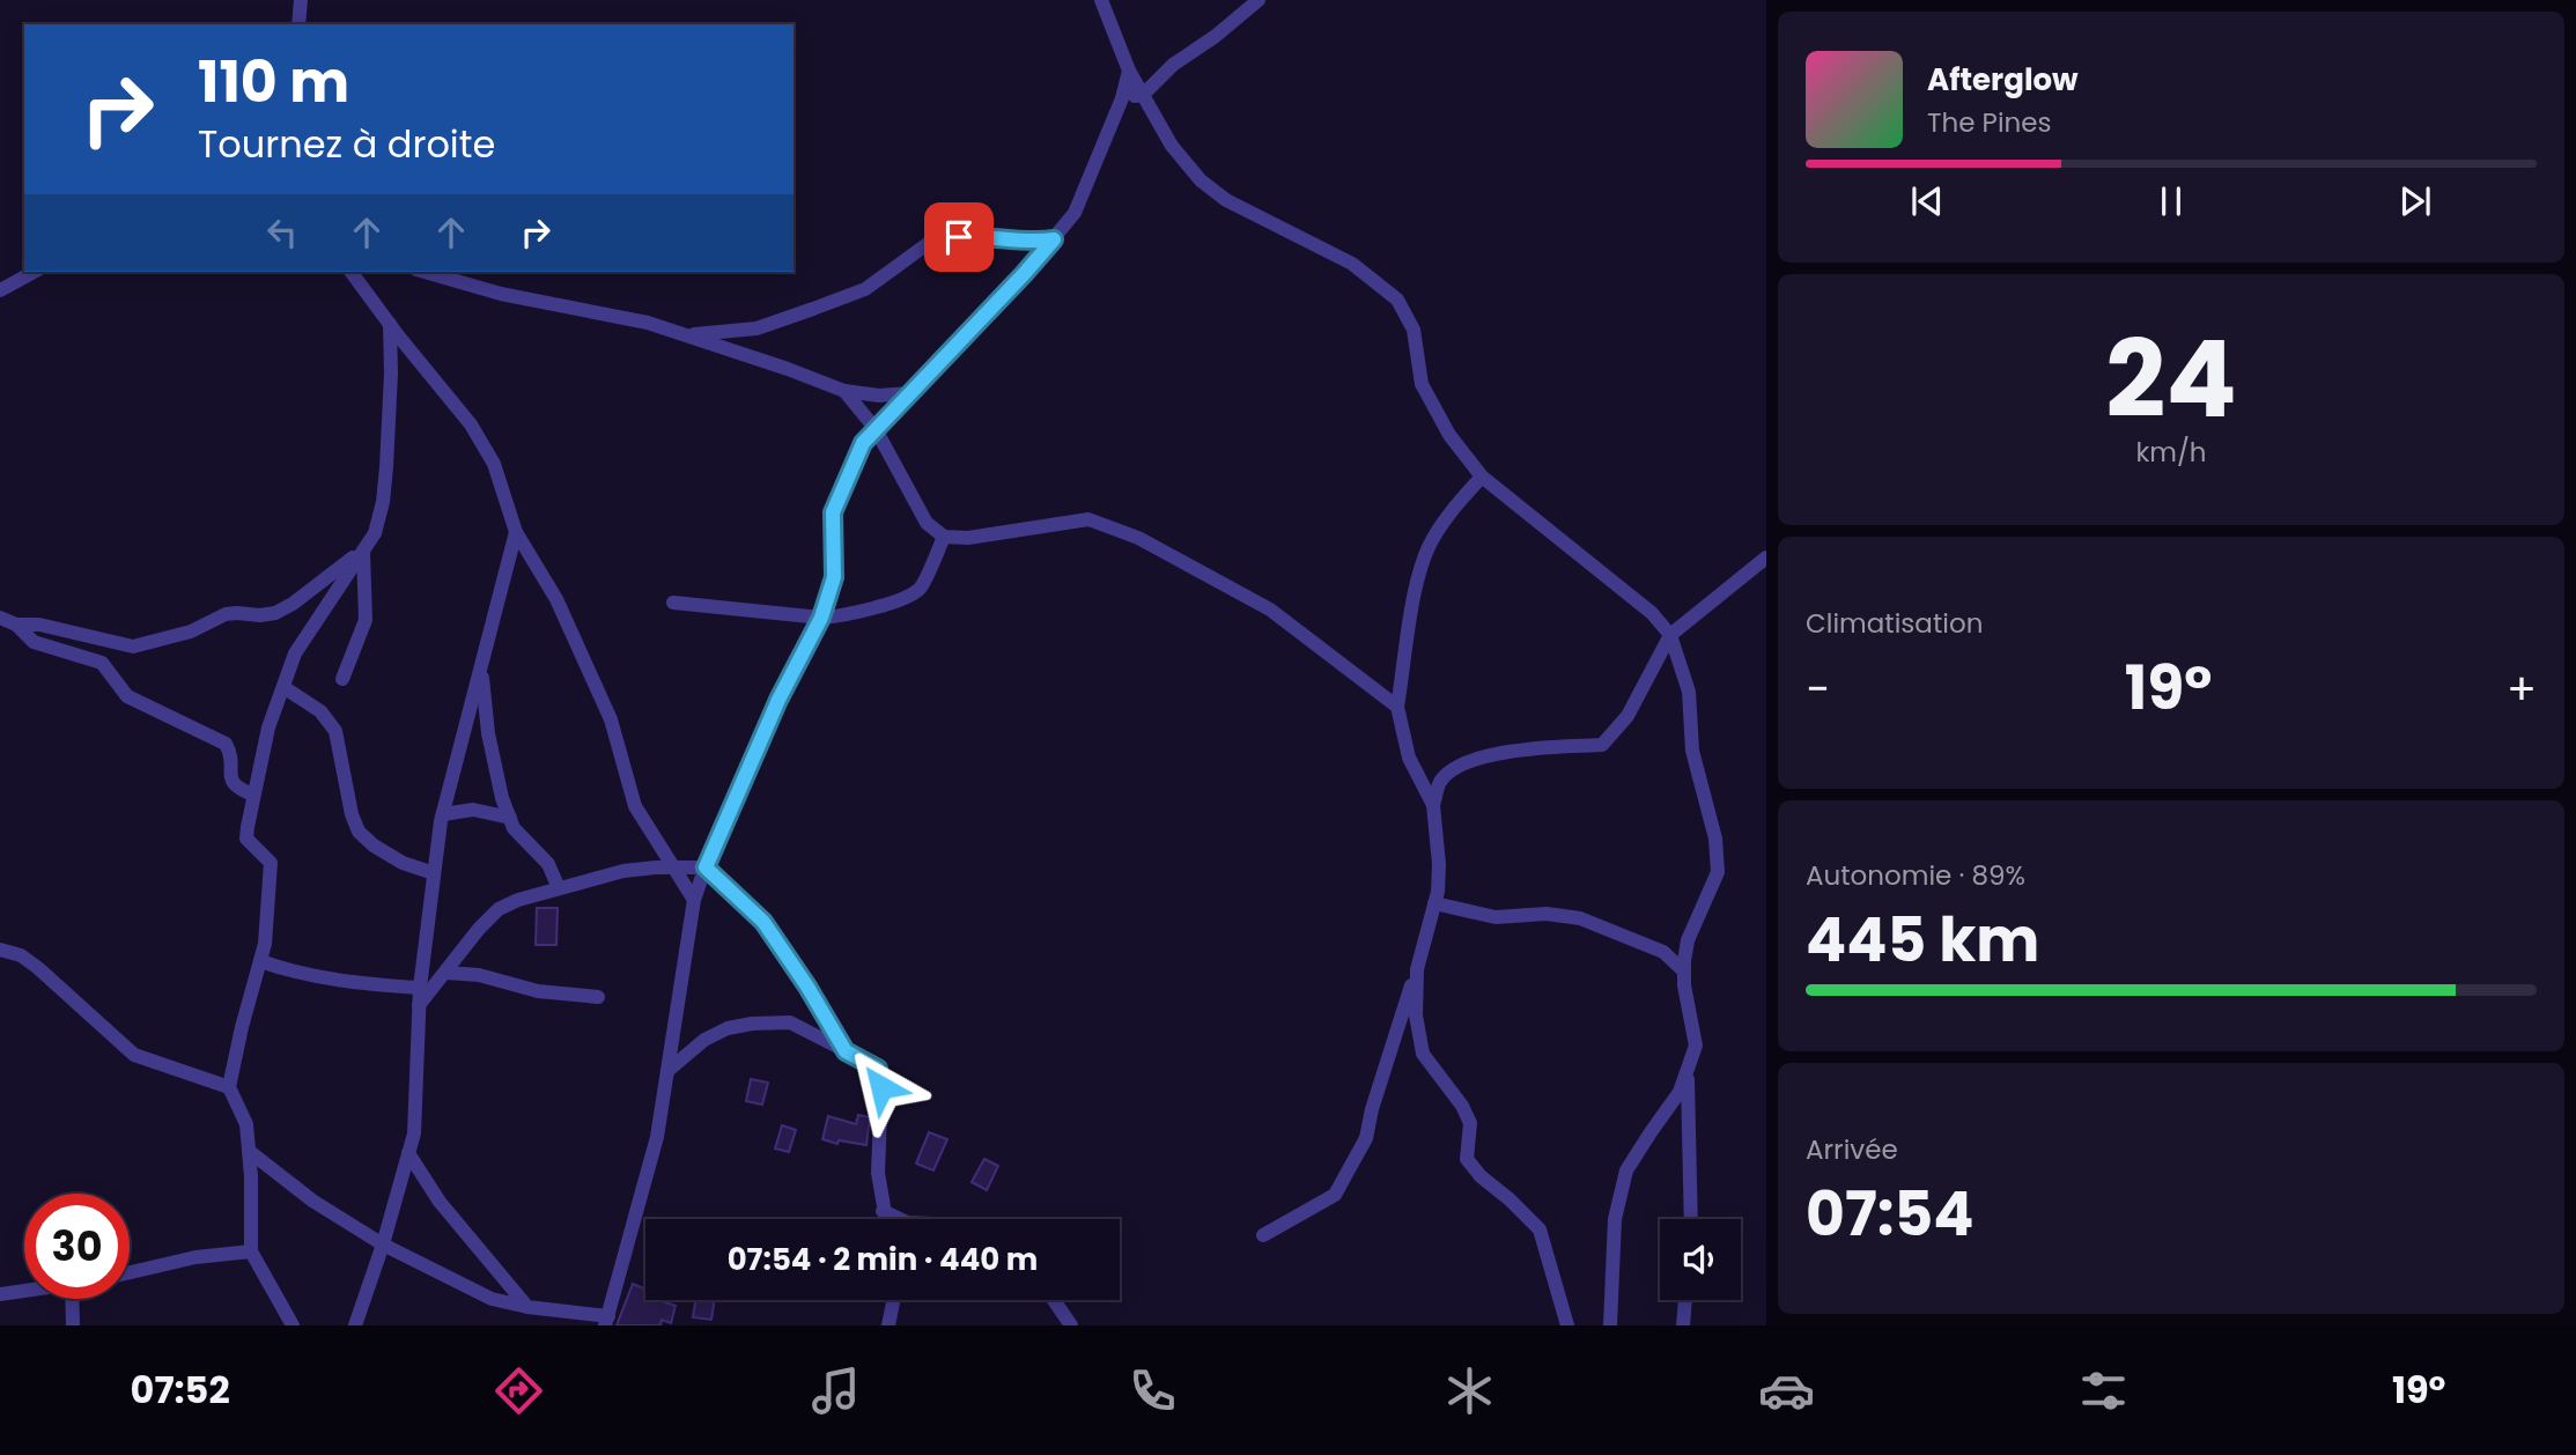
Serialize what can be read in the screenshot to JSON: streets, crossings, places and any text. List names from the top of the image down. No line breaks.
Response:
{"page":{"turn":["110 m","Tournez à droite"],"song":["Afterglow","The Pines"],"tile":[["24","km/h"],"Climatisation",["Autonomie · 89%","445 km"],["Arrivée","07:54"]],"heat":["−","19°","+"],"limit":"30","trip":"07:54 · 2 min · 440 m","tabs":["07:52","19°"]}}
